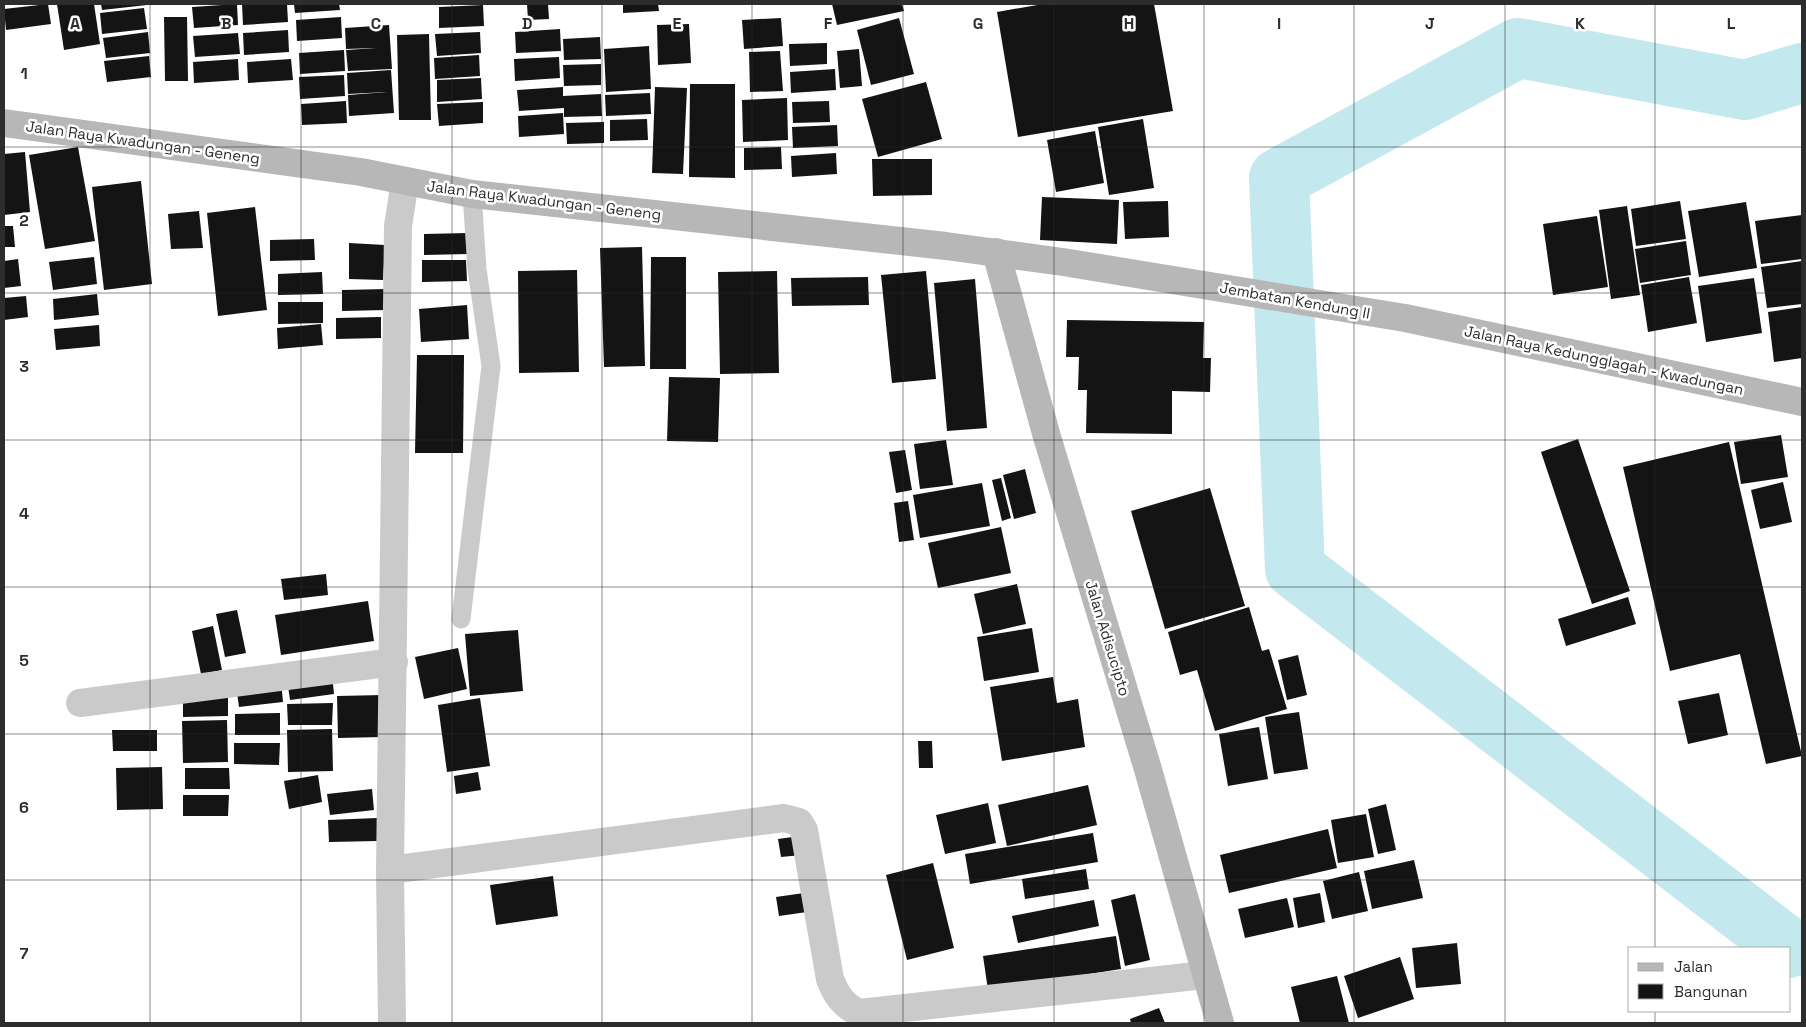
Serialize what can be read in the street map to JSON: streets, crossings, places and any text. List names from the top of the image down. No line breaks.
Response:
{"streets":{"main road":["Jalan Raya Kwadungan - Geneng","Jembatan Kendung II","Jalan Raya Kedungglagah - Kwadungan","Jalan Adisucipto"]},"crossings":[["Jalan Raya Kwadungan - Geneng","Jembatan Kendung II"],["Jalan Raya Kwadungan - Geneng","Jalan Adisucipto"],["Jembatan Kendung II","Jalan Raya Kedungglagah - Kwadungan"]],"legend":["Jalan","Bangunan"],"grid":{"columns":["A","B","C","D","E","F","G","H","I","J","K","L"],"rows":["1","2","3","4","5","6","7"]}}
